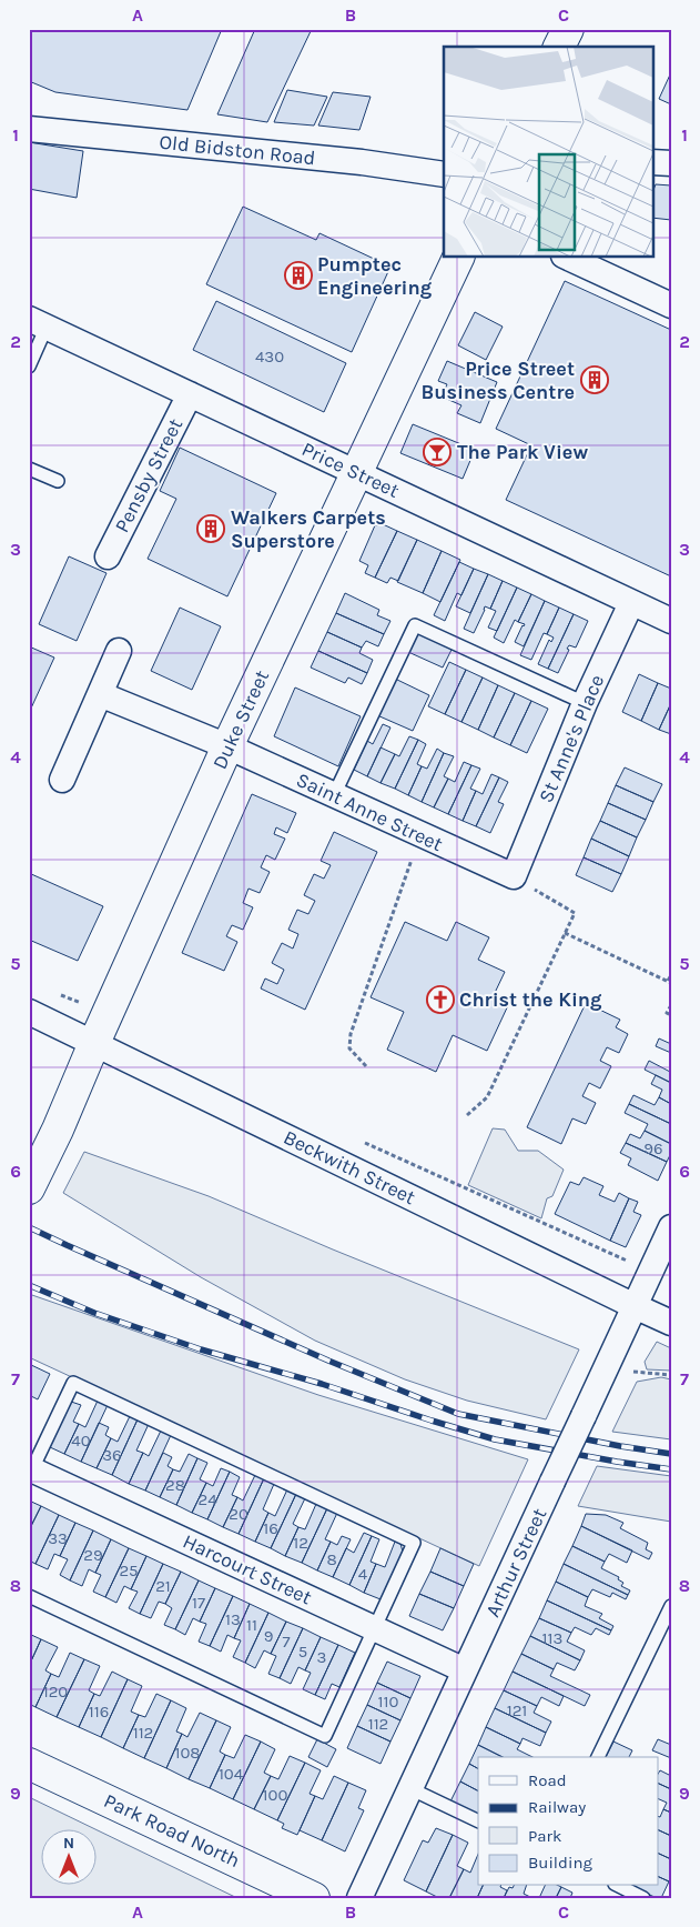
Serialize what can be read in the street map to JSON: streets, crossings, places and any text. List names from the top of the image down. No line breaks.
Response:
{"streets":{"main road":["Duke Street","Park Road North"],"street":["Old Bidston Road","Price Street","Pensby Street","St Anne's Place","Saint Anne Street","Beckwith Street","Arthur Street","Harcourt Street"]},"crossings":[["Price Street","Pensby Street"],["Price Street","Duke Street"],["Price Street","St Anne's Place"],["Duke Street","Saint Anne Street"],["Duke Street","Beckwith Street"],["St Anne's Place","Saint Anne Street"],["Beckwith Street","Arthur Street"],["Arthur Street","Harcourt Street"]],"places":{"building":["Pumptec Engineering","Price Street Business Centre","Walkers Carpets Superstore"],"bar":["The Park View"],"church":["Christ the King"]},"house_numbers":["430","96","40","36","28","24","20","16","33","12","29","8","25","4","21","17","13","11","9","113","7","5","3","120","110","121","116","112","112","108","104","100"],"legend":["Road","Railway","Park","Building"],"north":"top","grid":{"columns":["A","B","C"],"rows":["1","2","3","4","5","6","7","8","9"]}}
